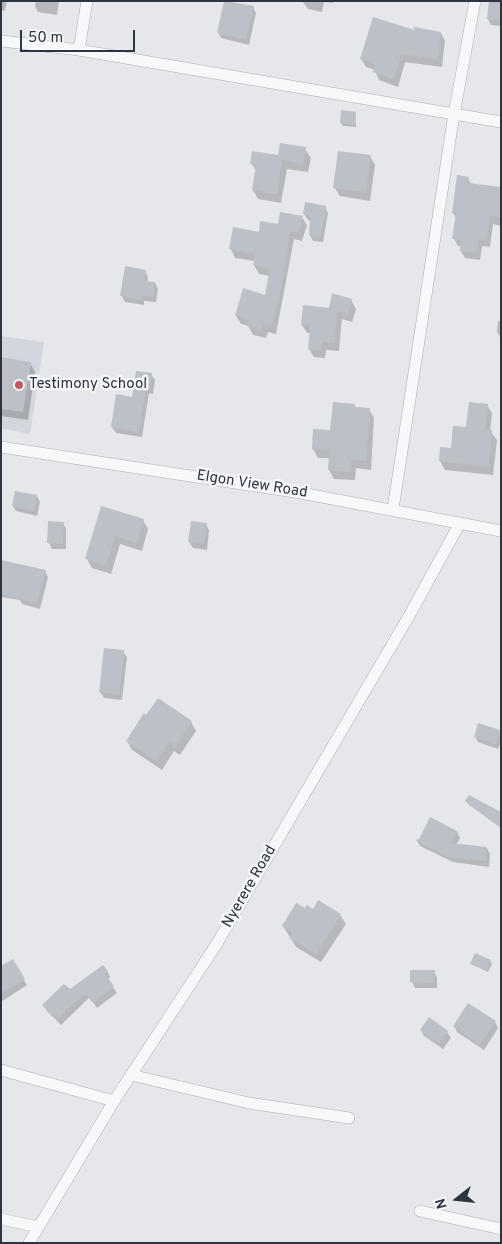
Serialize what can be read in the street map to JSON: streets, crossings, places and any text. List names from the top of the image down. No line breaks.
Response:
{"streets":{"street":["Elgon View Road","Nyerere Road"]},"crossings":[["Elgon View Road","Nyerere Road"]],"places":["Testimony School"],"scale_bar":"50 m","north":"left"}
